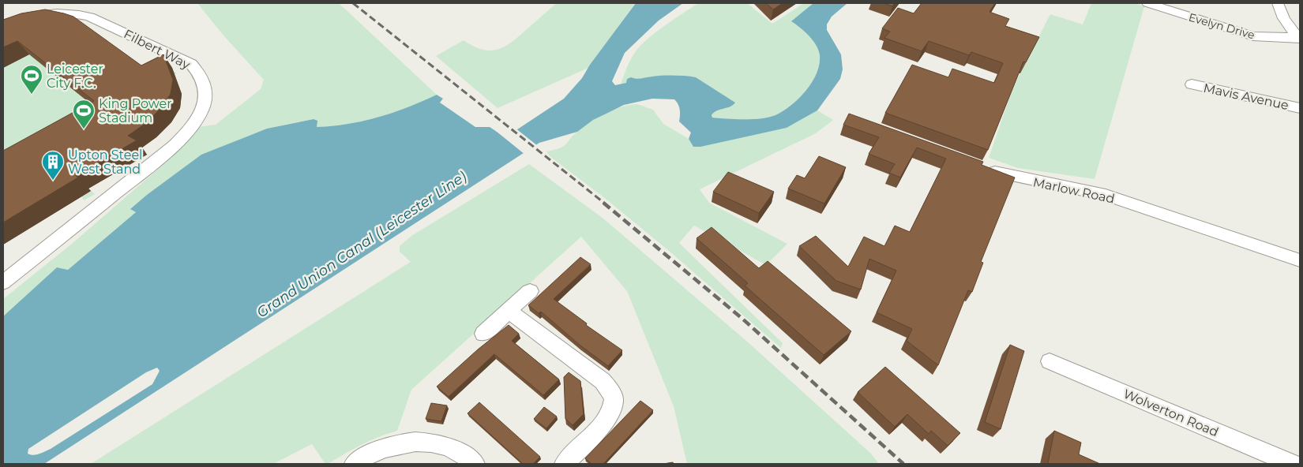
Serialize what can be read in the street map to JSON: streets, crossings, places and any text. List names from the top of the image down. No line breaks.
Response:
{"streets":{"street":["Evelyn Drive","Filbert Way","Mavis Avenue","Marlow Road","Wolverton Road"]},"water":["Grand Union Canal (Leicester Line)"],"places":{"sports":["Leicester City F.C.","King Power Stadium"],"building":["Upton Steel West Stand"]}}
